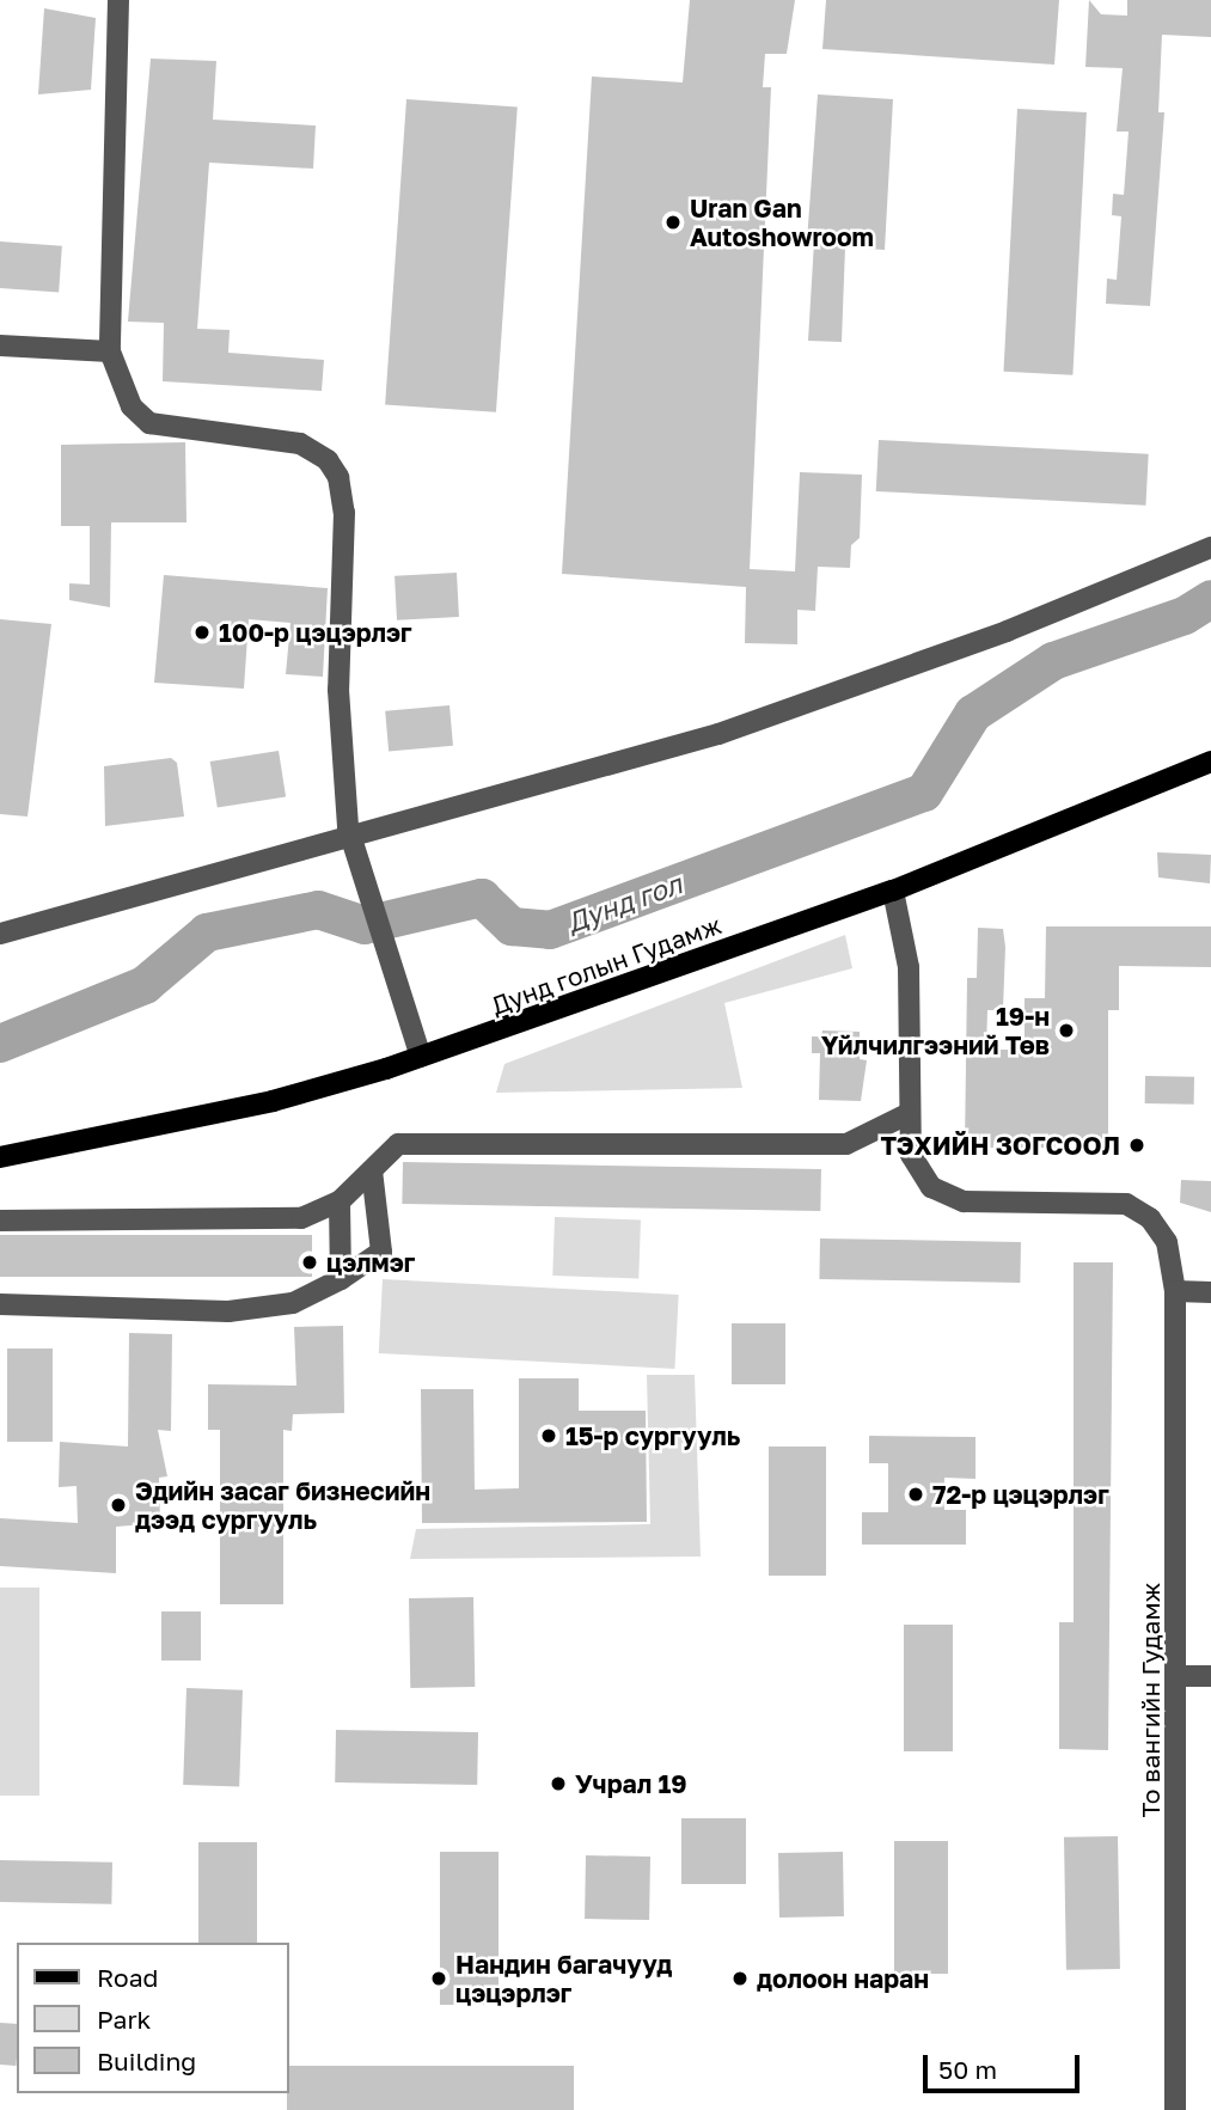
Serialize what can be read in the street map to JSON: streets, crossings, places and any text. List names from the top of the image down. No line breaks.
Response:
{"streets":{"main road":["Дунд голын Гудамж"],"street":["То вангийн Гудамж"]},"crossings":[["Дунд голын Гудамж","То вангийн Гудамж"]],"water":["Дунд гол"],"places":["Uran Gan Autoshowroom","100-р цэцэрлэг","19-н Үйлчилгээний Төв","ТЭХИЙН ЗОГСООЛ","цэлмэг","15-р сургууль","72-р цэцэрлэг","Эдийн засаг бизнесийн дээд сургууль","Учрал 19","Нандин багачууд цэцэрлэг","долоон наран"],"legend":["Road","Park","Building"],"scale_bar":"50 m"}
